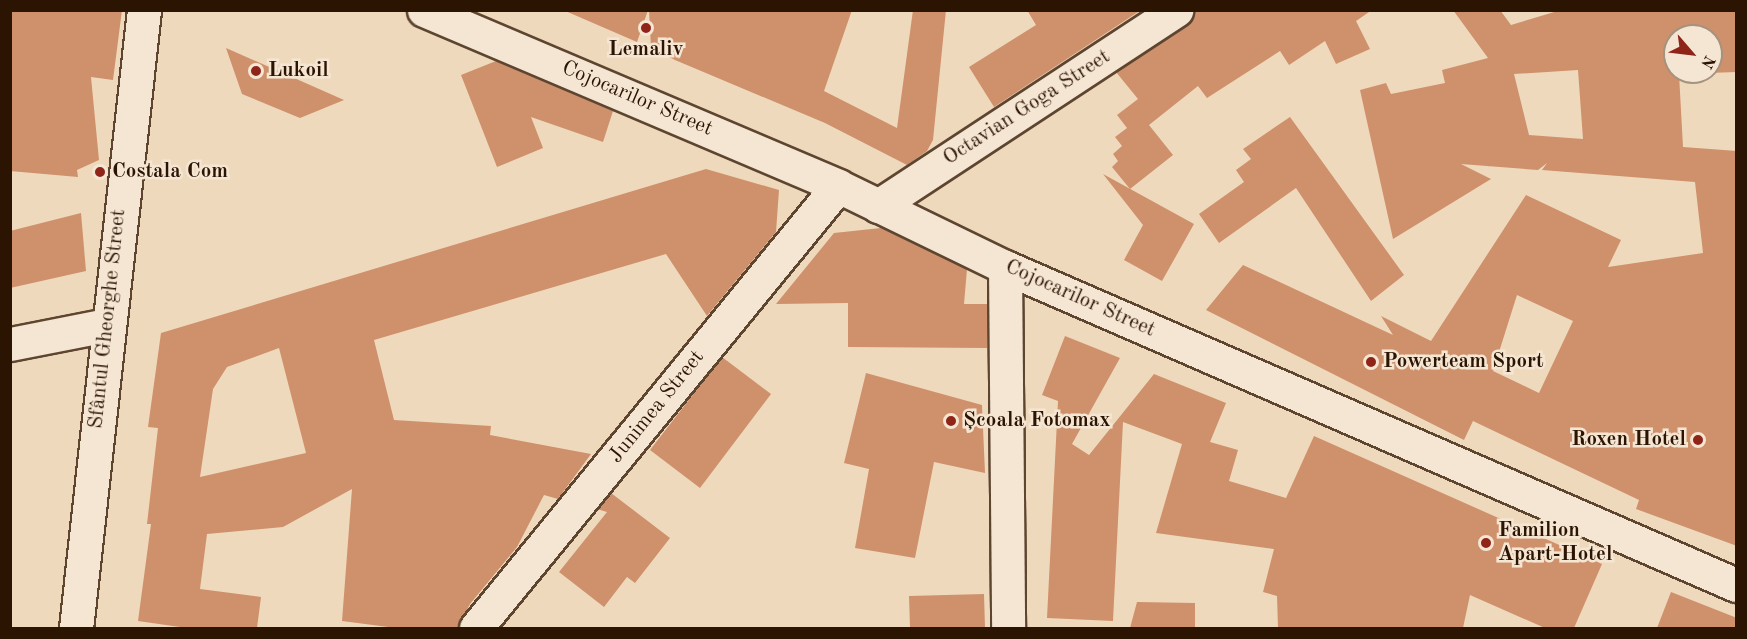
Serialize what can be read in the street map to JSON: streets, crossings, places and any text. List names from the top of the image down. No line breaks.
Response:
{"streets":{"street":["Cojocarilor Street","Octavian Goga Street","Sfântul Gheorghe Street","Junimea Street"]},"crossings":[["Cojocarilor Street","Octavian Goga Street"],["Cojocarilor Street","Junimea Street"]],"places":["Lemaliv","Lukoil","Costala Com","Powerteam Sport","Școala Fotomax","Roxen Hotel","Familion Apart-Hotel"],"north":"bottom right"}
